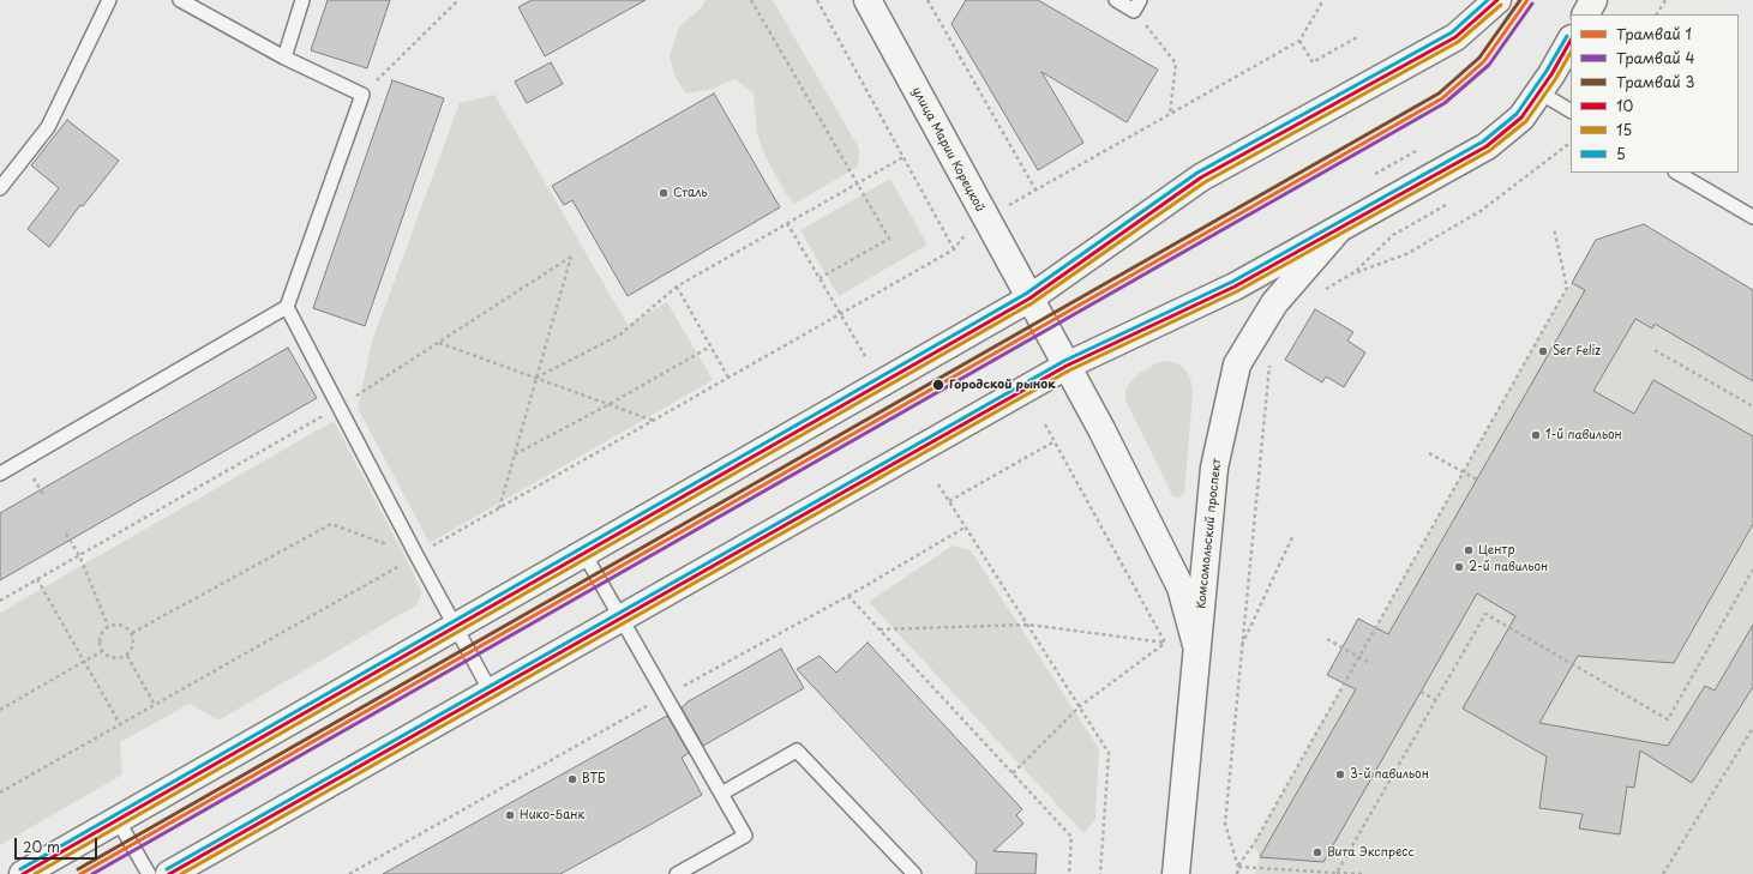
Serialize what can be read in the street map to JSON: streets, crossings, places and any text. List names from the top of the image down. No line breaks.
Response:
{"streets":{"main road":["улица Марии Корецкой","Комсомольский проспект"]},"crossings":[["улица Марии Корецкой","Комсомольский проспект"]],"places":["Сталь","Ser Feliz","Городской рынок","1-й павильон","Центр","2-й павильон","3-й павильон","ВТБ","Нико-Банк","Вита Экспресс"],"lines":["tram line 1","tram line 3","transit line 10","transit line 5","tram line 4","transit line 15"],"legend":["Трамвай 1","Трамвай 4","Трамвай 3","10","15","5"],"scale_bar":"20 m"}
